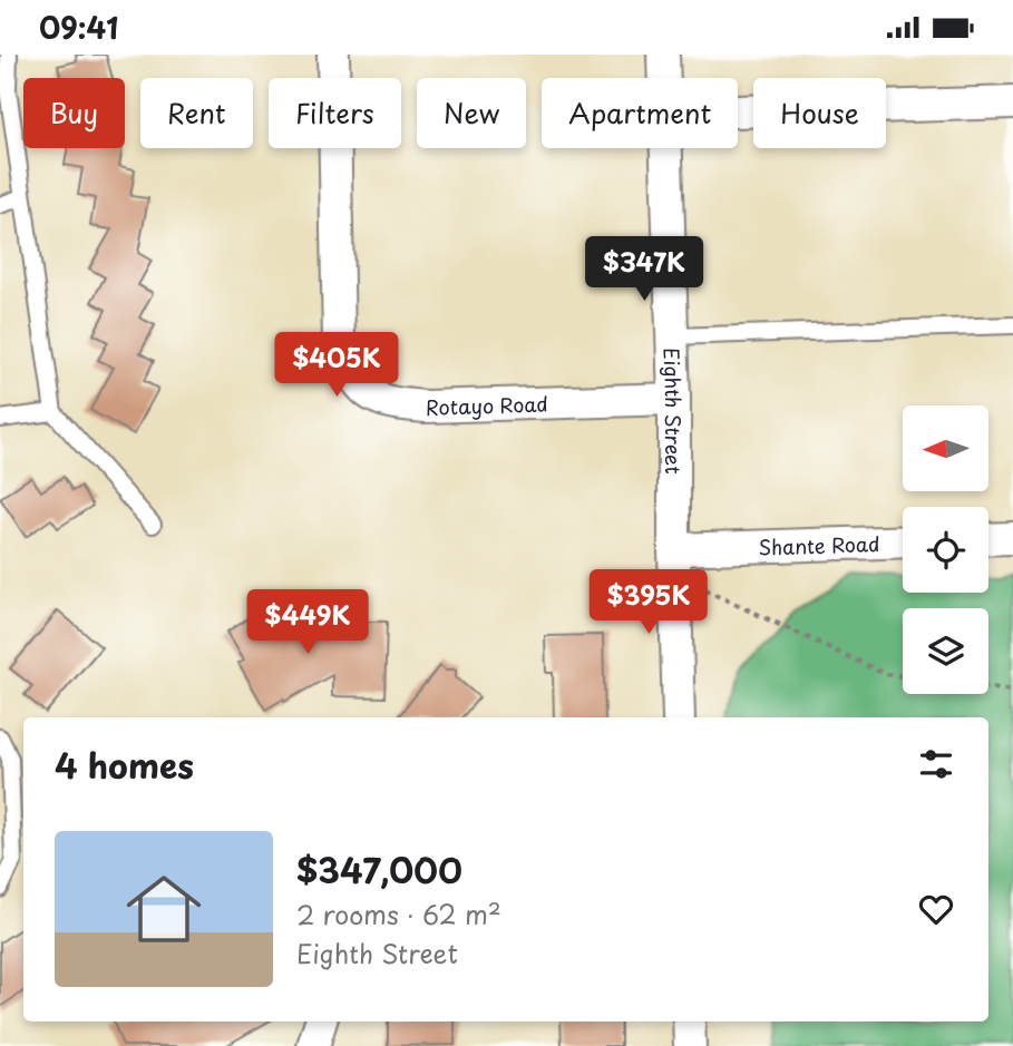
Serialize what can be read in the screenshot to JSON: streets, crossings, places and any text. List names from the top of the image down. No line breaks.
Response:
{"streets":{"street":["Rotayo Road","Eighth Street","Shante Road"]},"crossings":[["Rotayo Road","Eighth Street"],["Eighth Street","Shante Road"]],"north":"left","page":{"status":"09:41","chip":["Buy","Rent","Filters","New","Apartment","House"],"price":["$347K","$405K","$395K","$449K"],"heading":"4 homes","list":[{"name":"$347,000","note":"2 rooms · 62 m² · Eighth Street"}]}}
